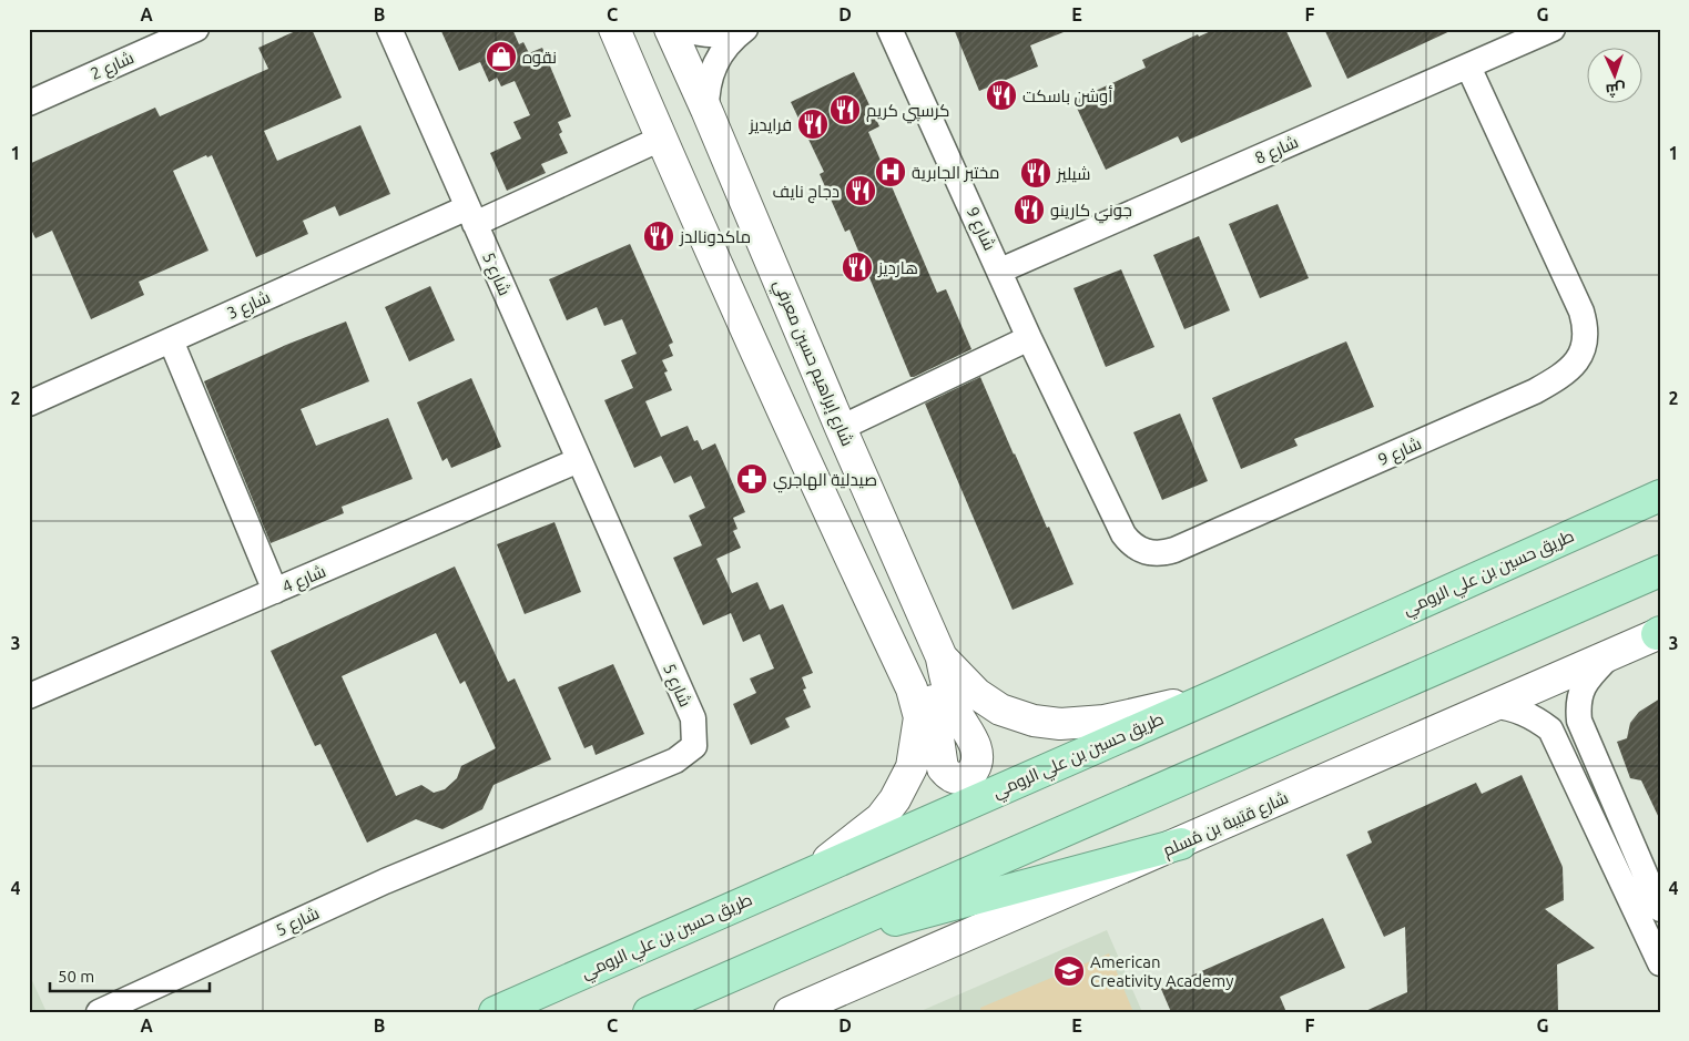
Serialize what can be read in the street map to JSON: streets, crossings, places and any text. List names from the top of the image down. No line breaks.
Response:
{"streets":{"highway":["طريق حسين بن علي الرومي"],"street":["شارع 2","شارع 8","شارع 9","شارع 5","شارع 3","شارع إبراهيم حسين معرفي","شارع 4","شارع قتيبة بن مُسلم"]},"crossings":[["شارع 8","شارع 9"],["شارع 5","شارع 3"],["شارع 5","شارع 4"],["شارع إبراهيم حسين معرفي","طريق حسين بن علي الرومي"]],"places":{"shop":["نقوه"],"restaurant":["أوشن باسكت","كرسپي كريم","فرايديز","شيليز","دجاج نايف","جوني كارينو","ماكدونالدز","هارديز"],"hospital":["مختبر الجابرية"],"pharmacy":["صيدلية الهاجري"],"school or university":["American Creativity Academy"]},"scale_bar":"50 m","north":"bottom","grid":{"columns":["A","B","C","D","E","F","G"],"rows":["1","2","3","4"]}}
